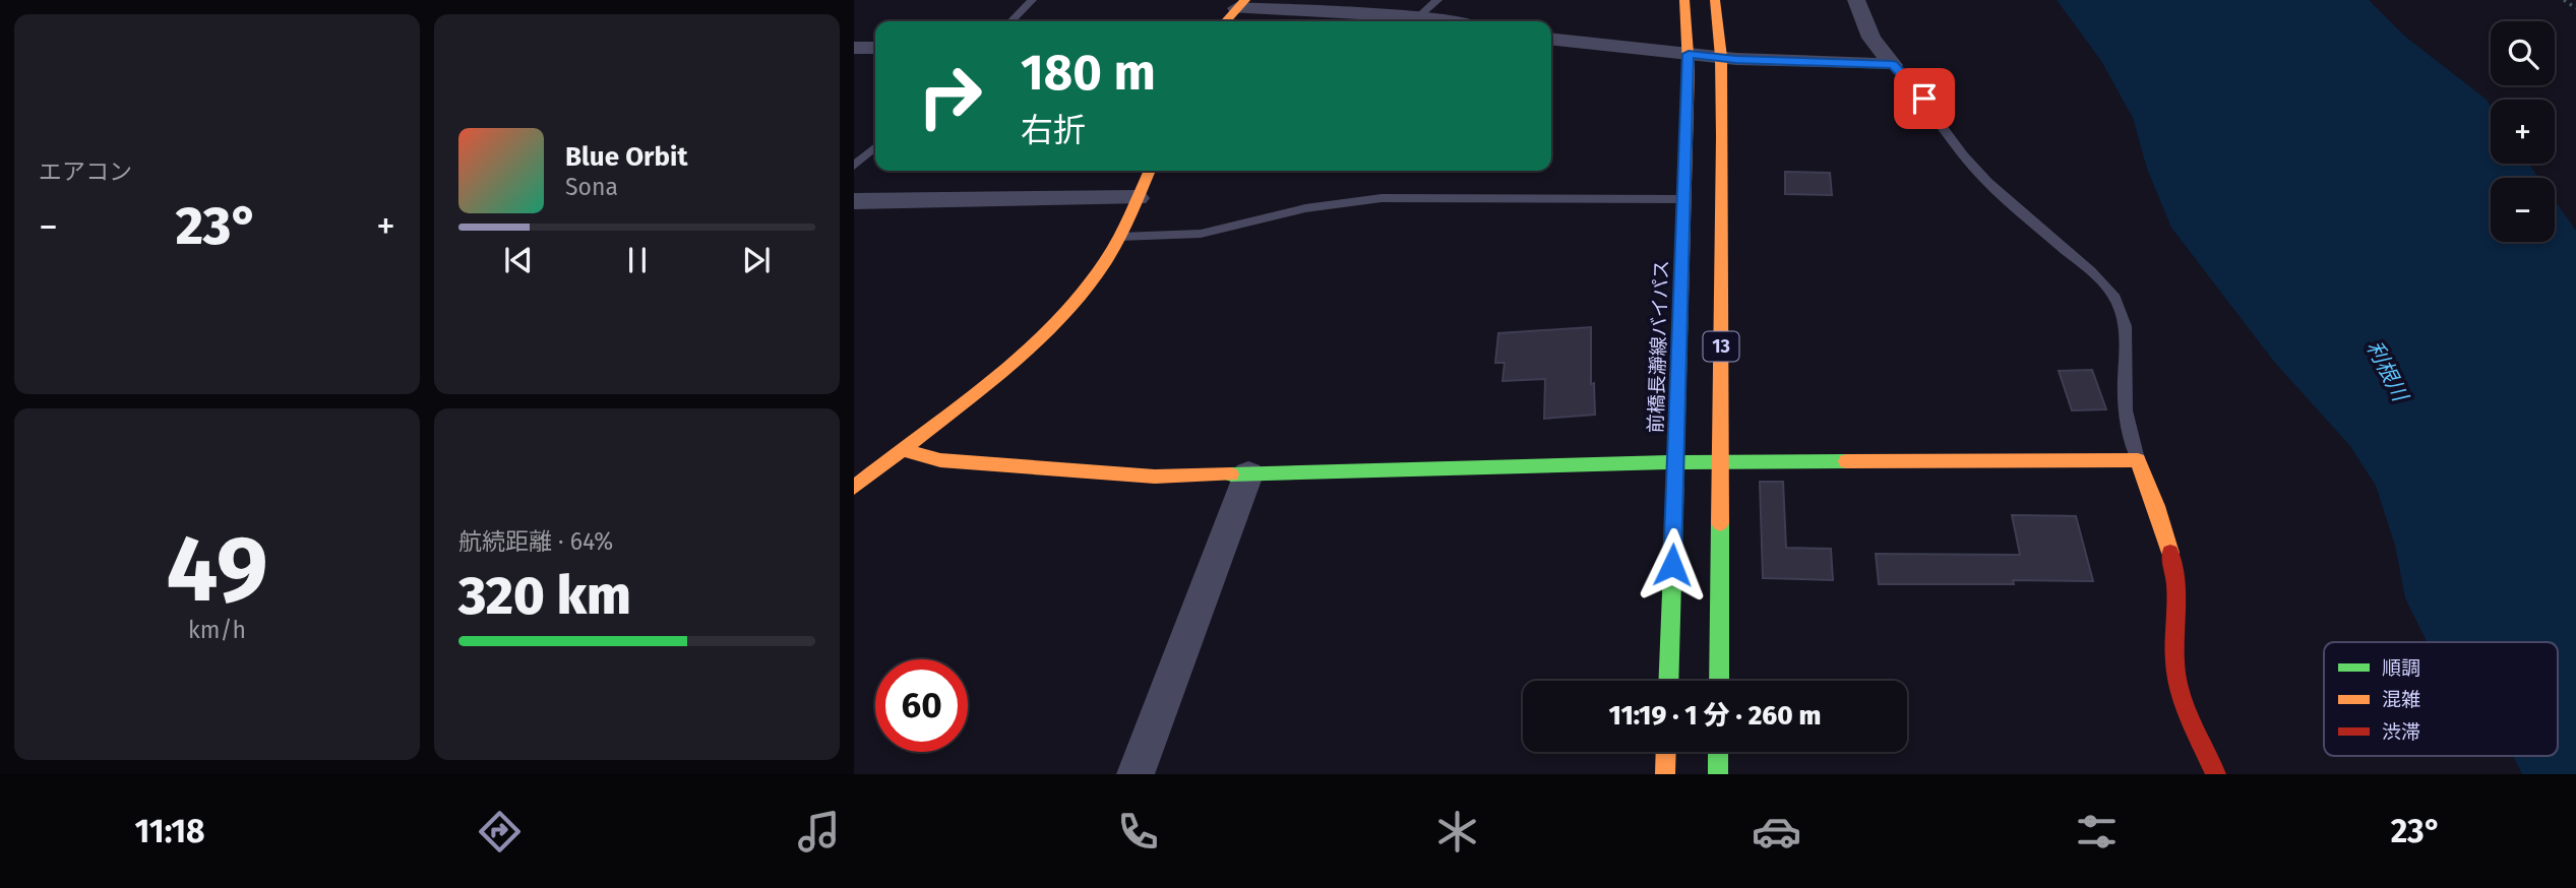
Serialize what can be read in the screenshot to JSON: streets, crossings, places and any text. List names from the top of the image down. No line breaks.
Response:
{"streets":{"main road":["前橋長瀞線バイパス","13"]},"water":["利根川"],"legend":["順調","混雑","渋滞"],"page":{"tile":["エアコン",["49","km/h"],["航続距離 · 64%","320 km"]],"map_buttons":["+","−"],"turn":["180 m","右折"],"song":["Blue Orbit","Sona"],"heat":["−","23°","+"],"limit":"60","trip":"11:19 · 1 分 · 260 m","tabs":["11:18","23°"]}}
